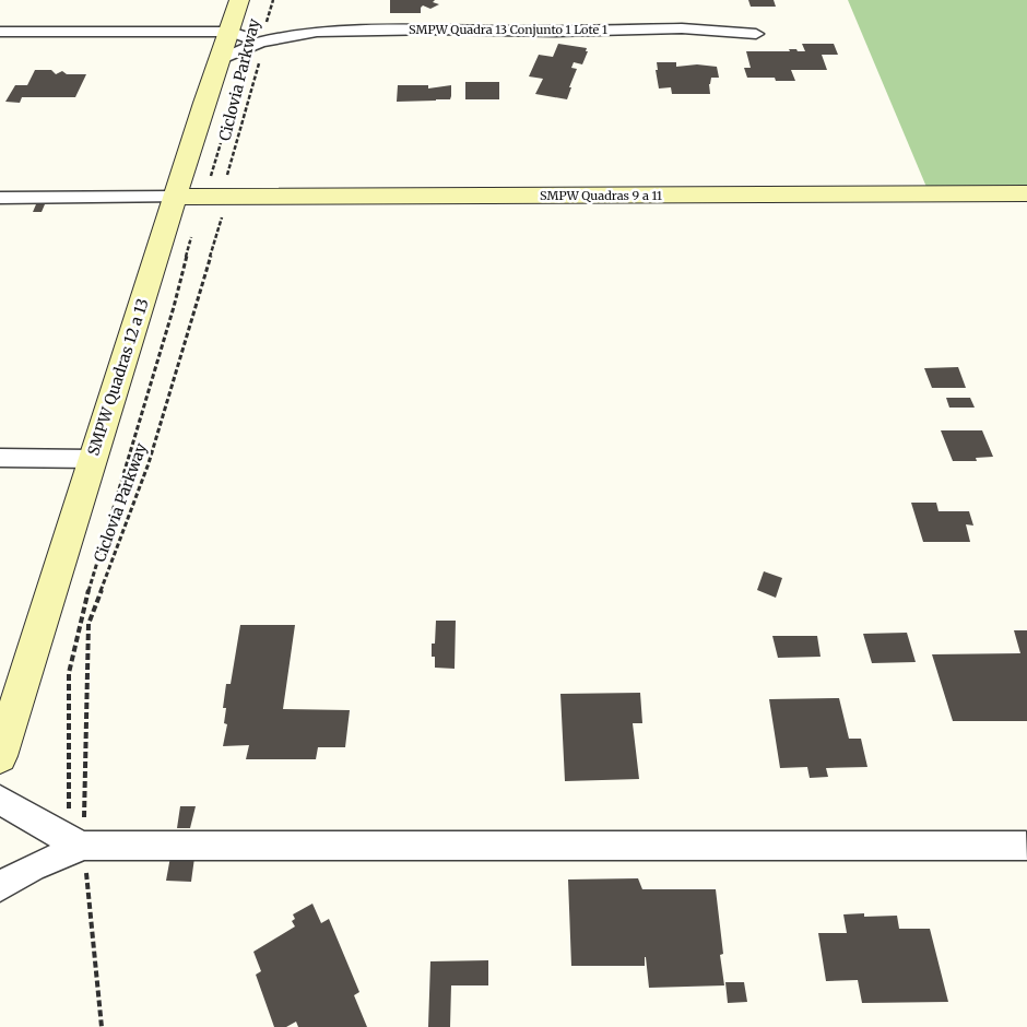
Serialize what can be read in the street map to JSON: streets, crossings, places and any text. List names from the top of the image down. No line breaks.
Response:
{"streets":{"street":["SMPW Quadra 13 Conjunto 1 Lote 1","SMPW Quadras 9 a 11","SMPW Quadras 12 a 13"],"path":["Ciclovia Parkway"]},"crossings":[["SMPW Quadra 13 Conjunto 1 Lote 1","Ciclovia Parkway"],["SMPW Quadra 13 Conjunto 1 Lote 1","SMPW Quadras 12 a 13"],["Ciclovia Parkway","SMPW Quadras 9 a 11"],["SMPW Quadras 9 a 11","SMPW Quadras 12 a 13"]]}
